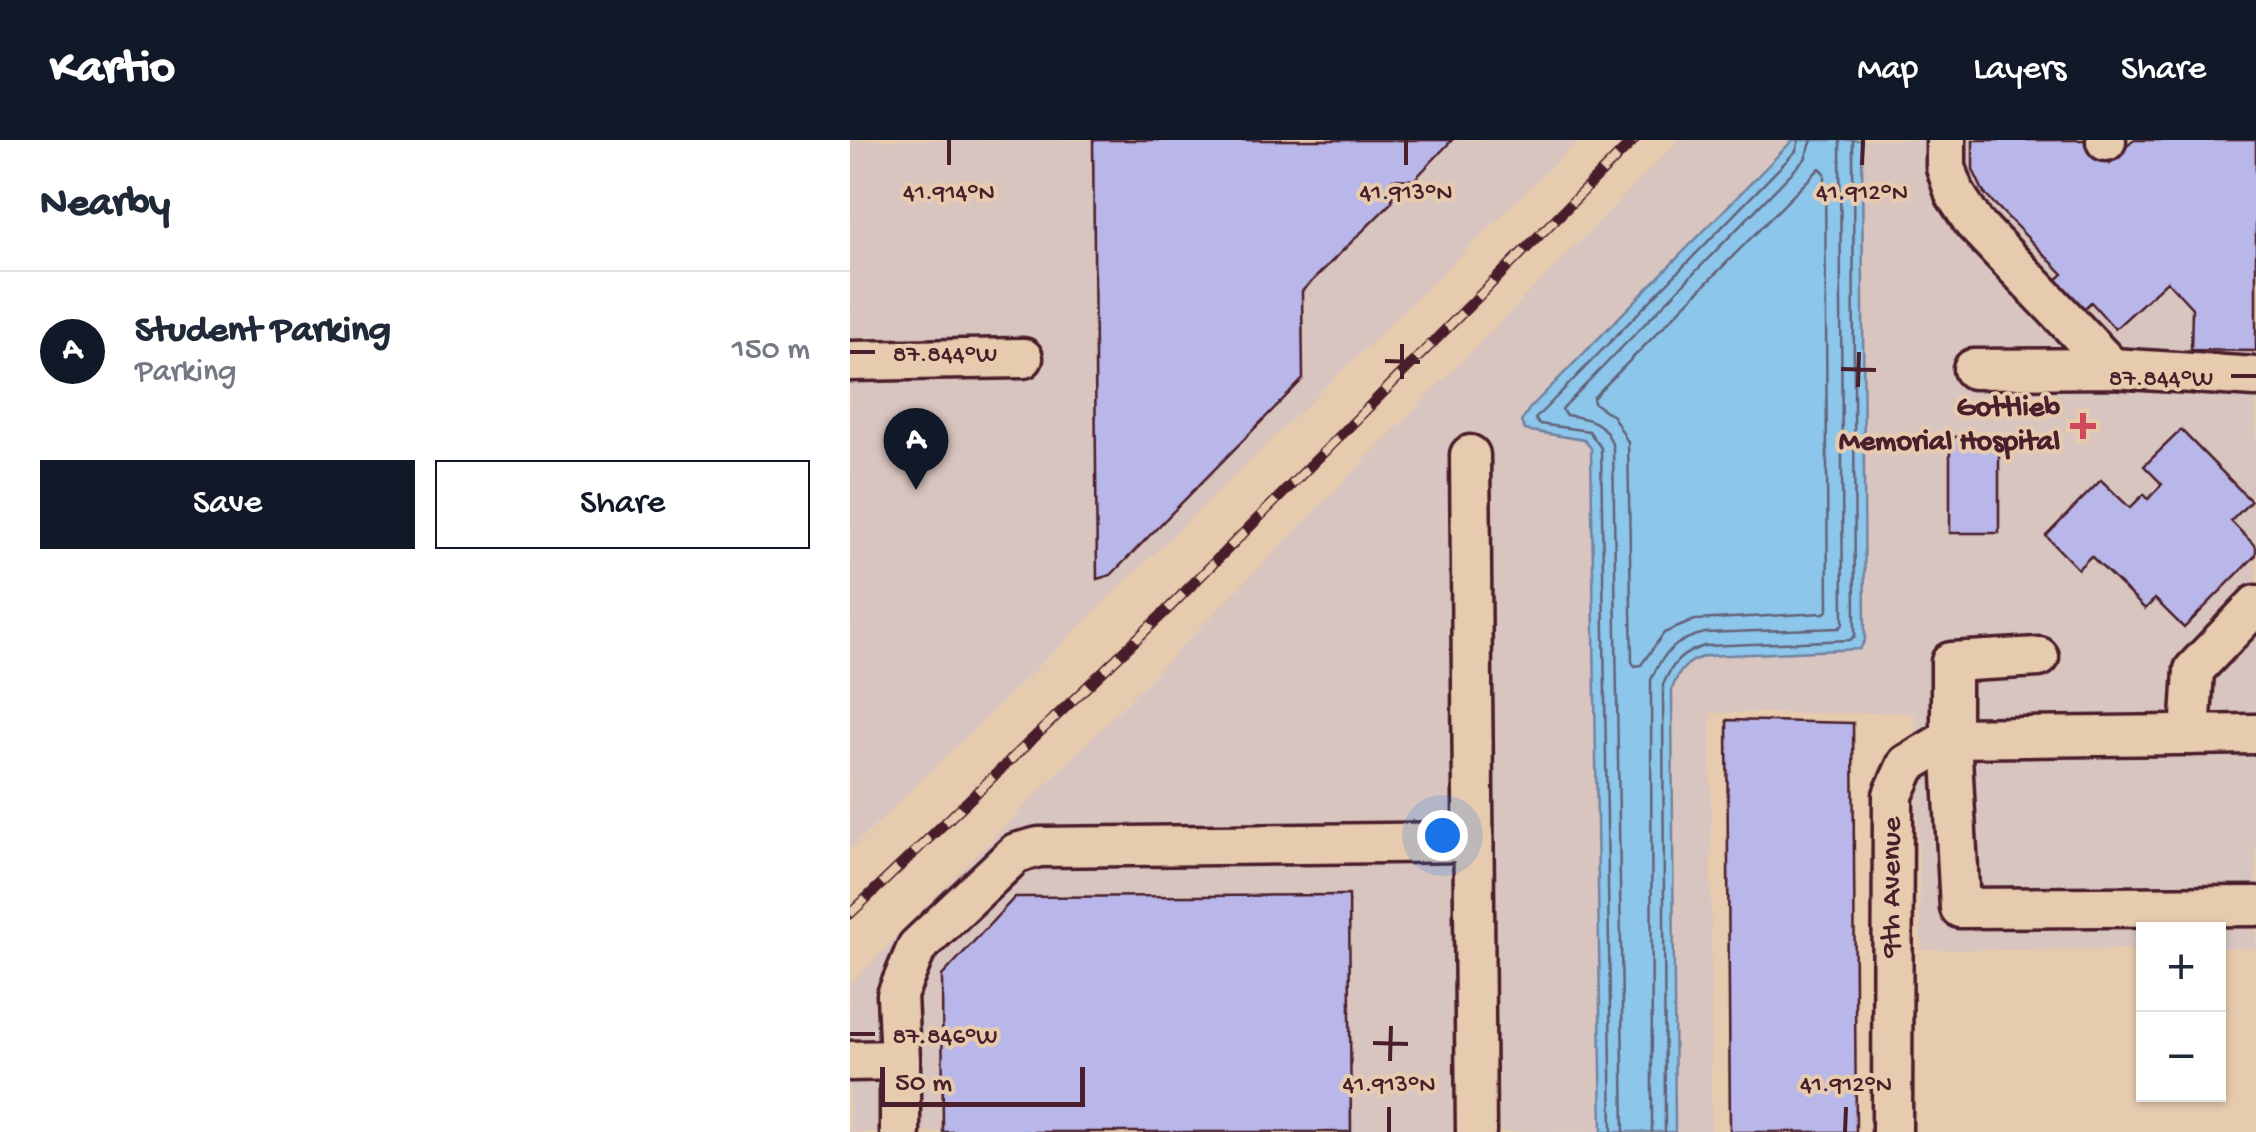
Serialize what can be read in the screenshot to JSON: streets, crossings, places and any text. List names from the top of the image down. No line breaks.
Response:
{"streets":{"street":["9th Avenue"]},"places":{"health":["Gottlieb Memorial Hospital"]},"scale_bar":"50 m","page":{"header":"Kartio","nav":["Map","Layers","Share"],"heading":"Nearby","list":[{"mark":"A","name":"Student Parking","note":"Parking","value":"150 m"}],"pins":"A","buttons":["Save","Share"],"map_buttons":["+","−"],"scale":"50 m"},"coordinates":["41.914°N","41.913°N","41.912°N","87.844°W","87.846°W"]}
